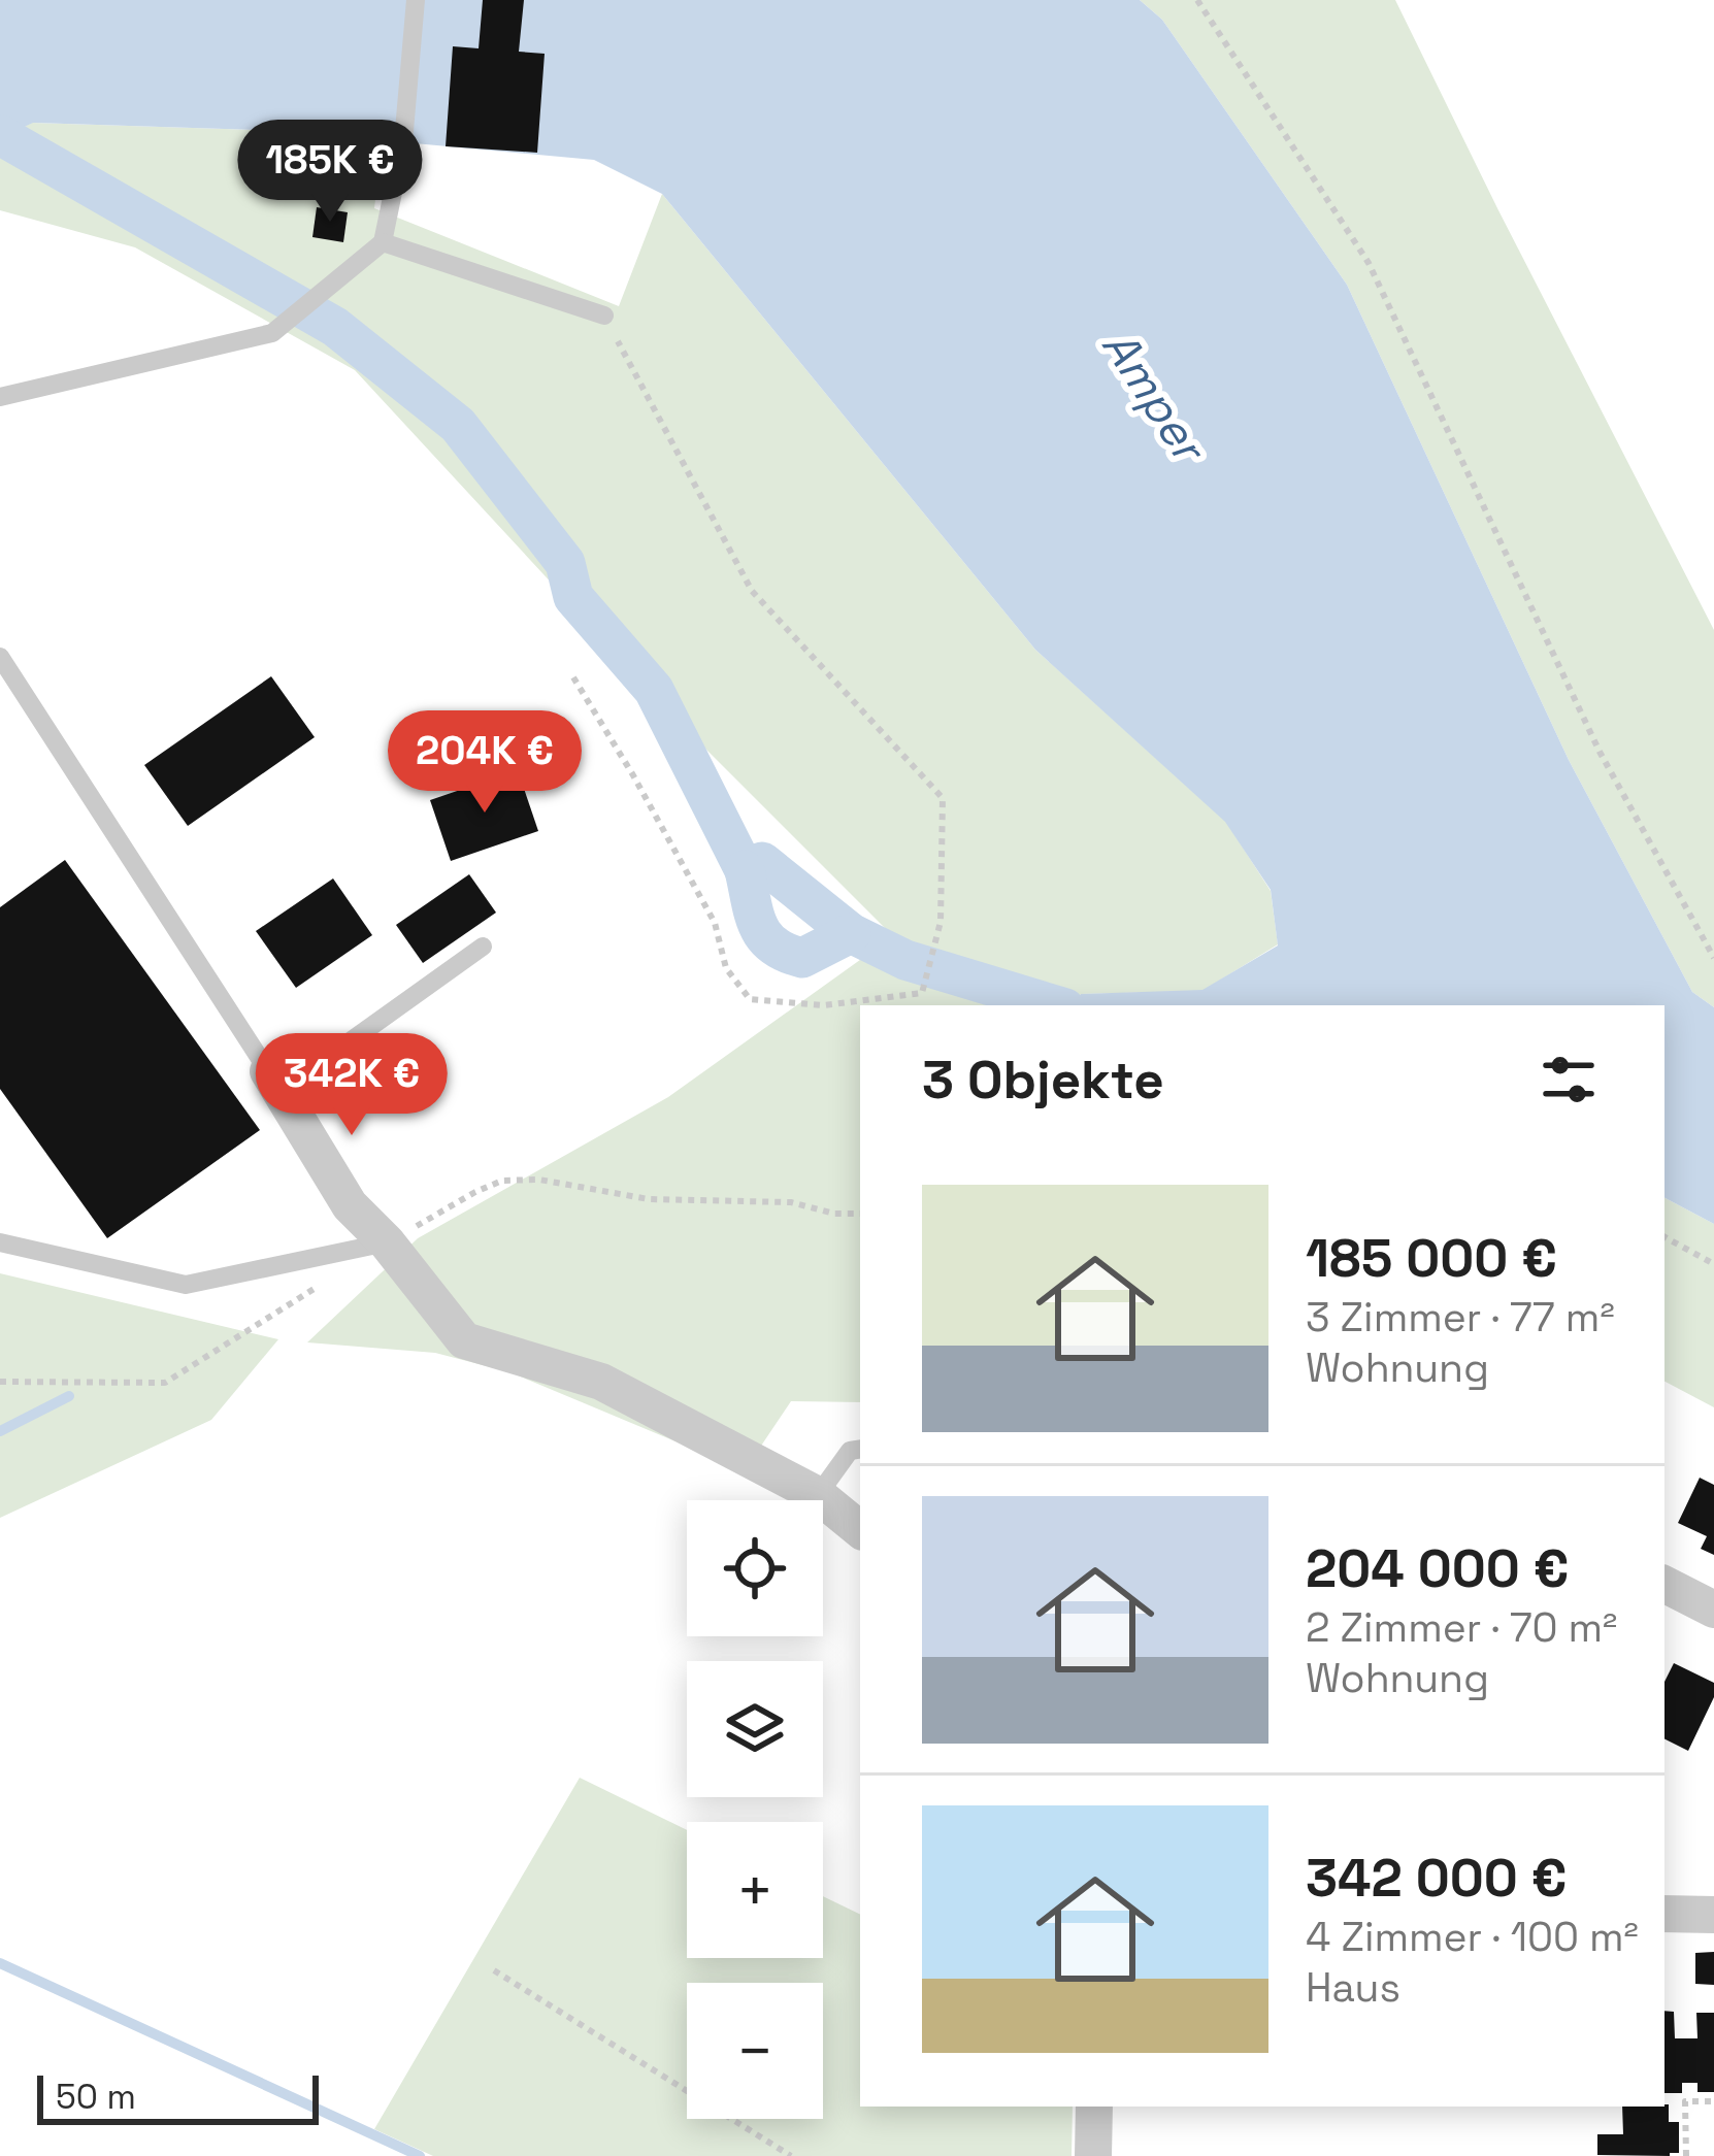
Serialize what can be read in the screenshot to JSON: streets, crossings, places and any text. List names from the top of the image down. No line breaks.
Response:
{"water":["Amper"],"scale_bar":"50 m","page":{"price":["185K €","204K €","342K €"],"heading":"3 Objekte","list":[{"name":"185 000 €","note":"3 Zimmer · 77 m² · Wohnung"},{"name":"204 000 €","note":"2 Zimmer · 70 m² · Wohnung"},{"name":"342 000 €","note":"4 Zimmer · 100 m² · Haus"}],"map_buttons":["+","−"],"scale":"50 m"}}
